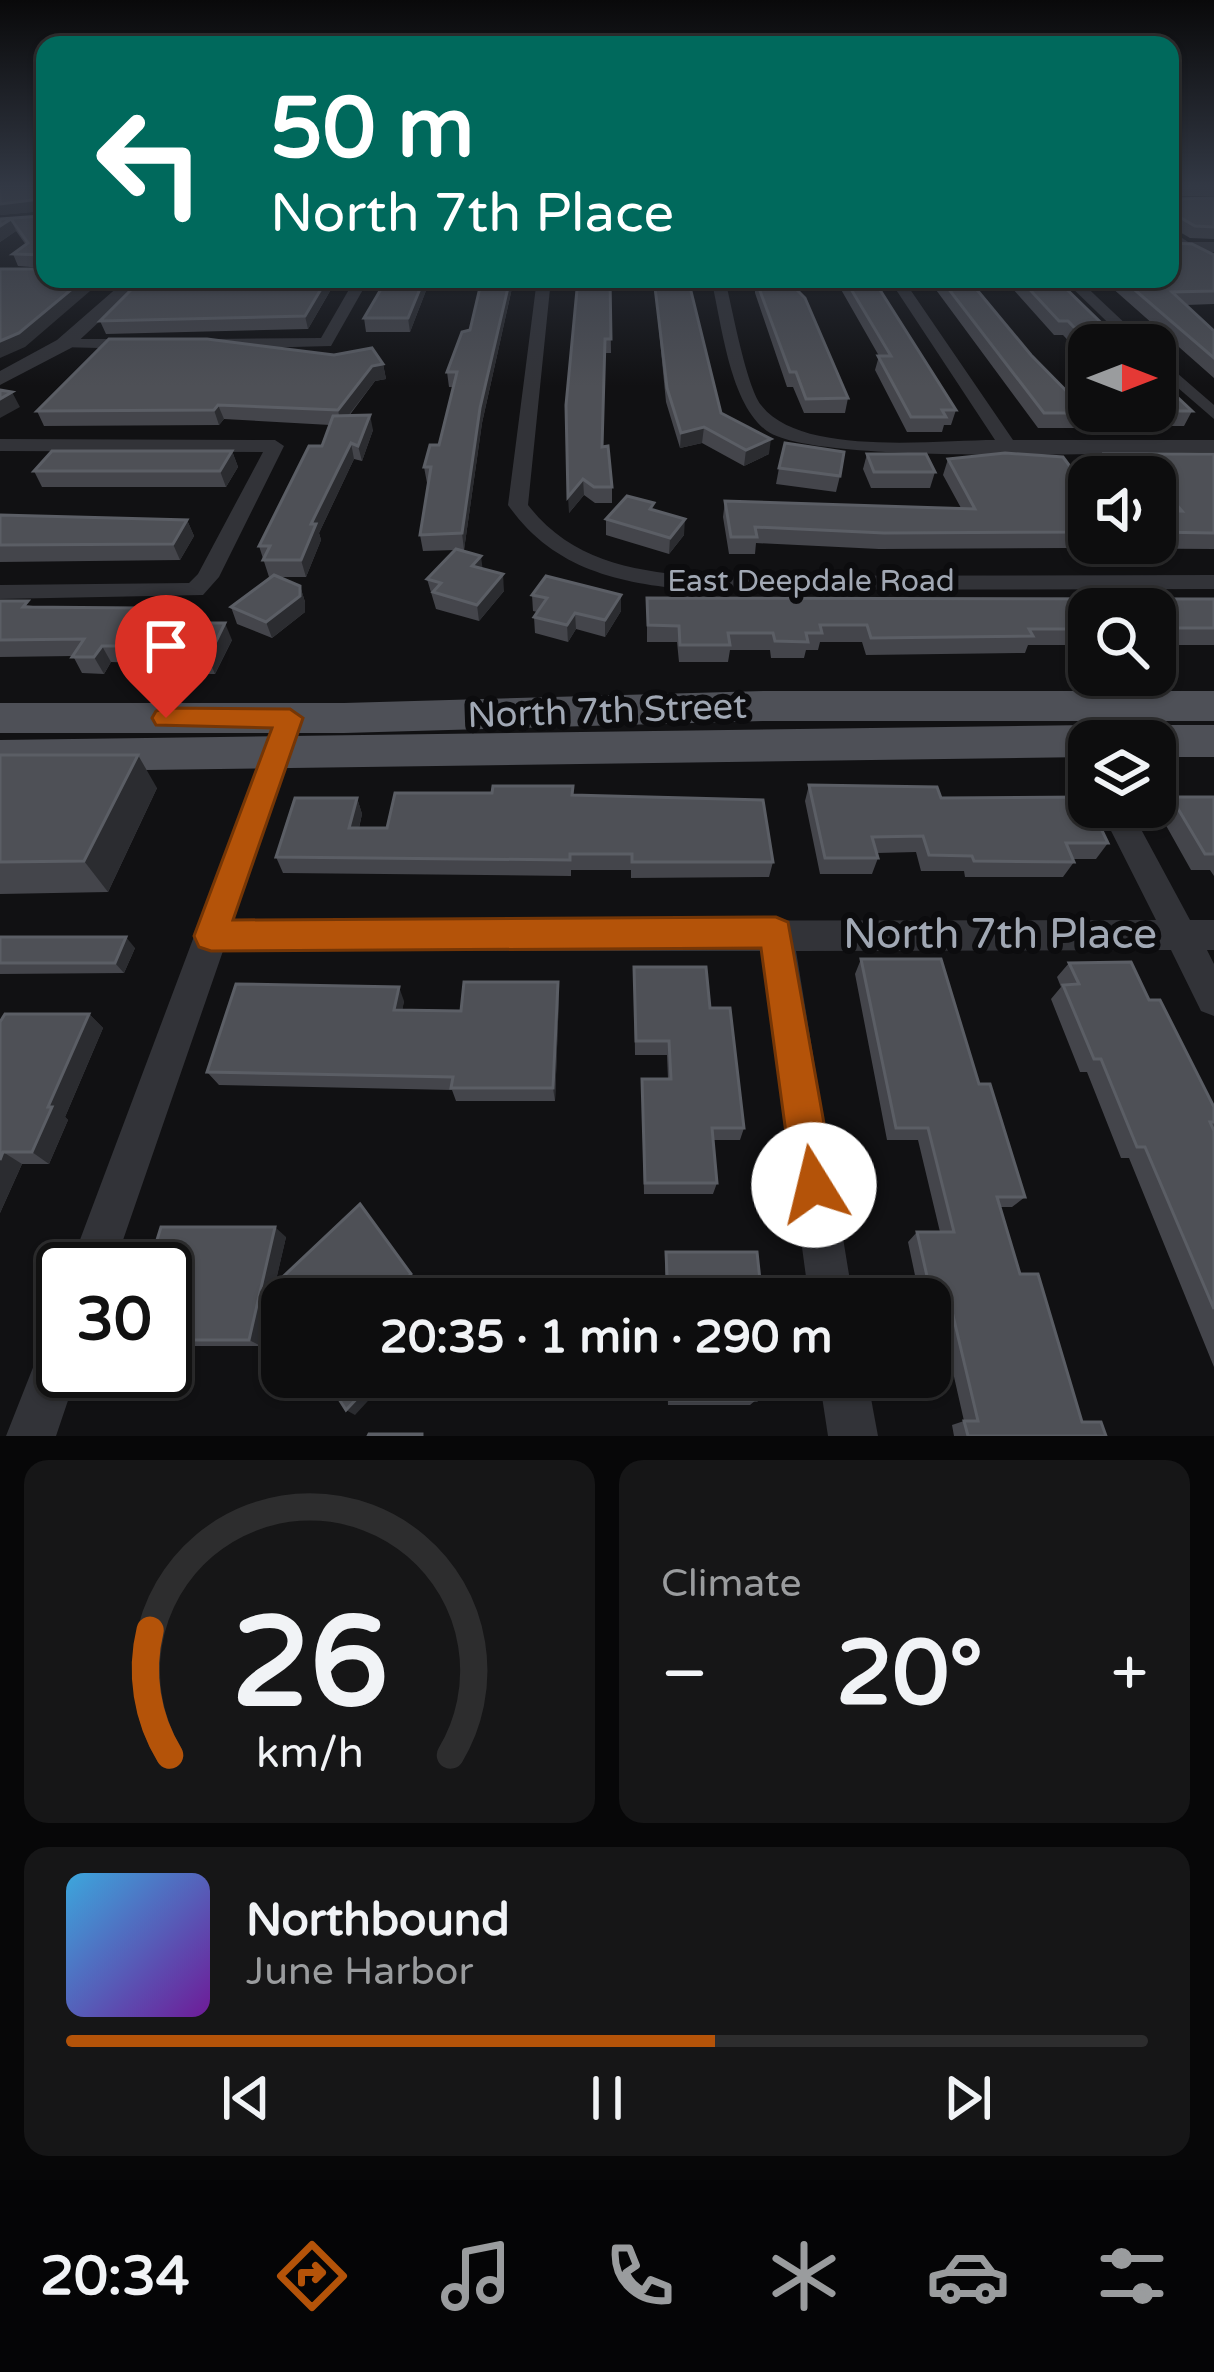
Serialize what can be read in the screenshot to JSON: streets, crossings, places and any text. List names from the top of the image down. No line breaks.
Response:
{"streets":{"main road":["North 7th Street"],"street":["East Deepdale Road","North 7th Place"]},"north":"right","page":{"turn":["50 m","North 7th Place"],"limit":"30","trip":"20:35 · 1 min · 290 m","tile":"Climate","heat":["−","20°","+"],"song":["Northbound","June Harbor"],"tabs":"20:34","gauge":["26","km/h"]}}
